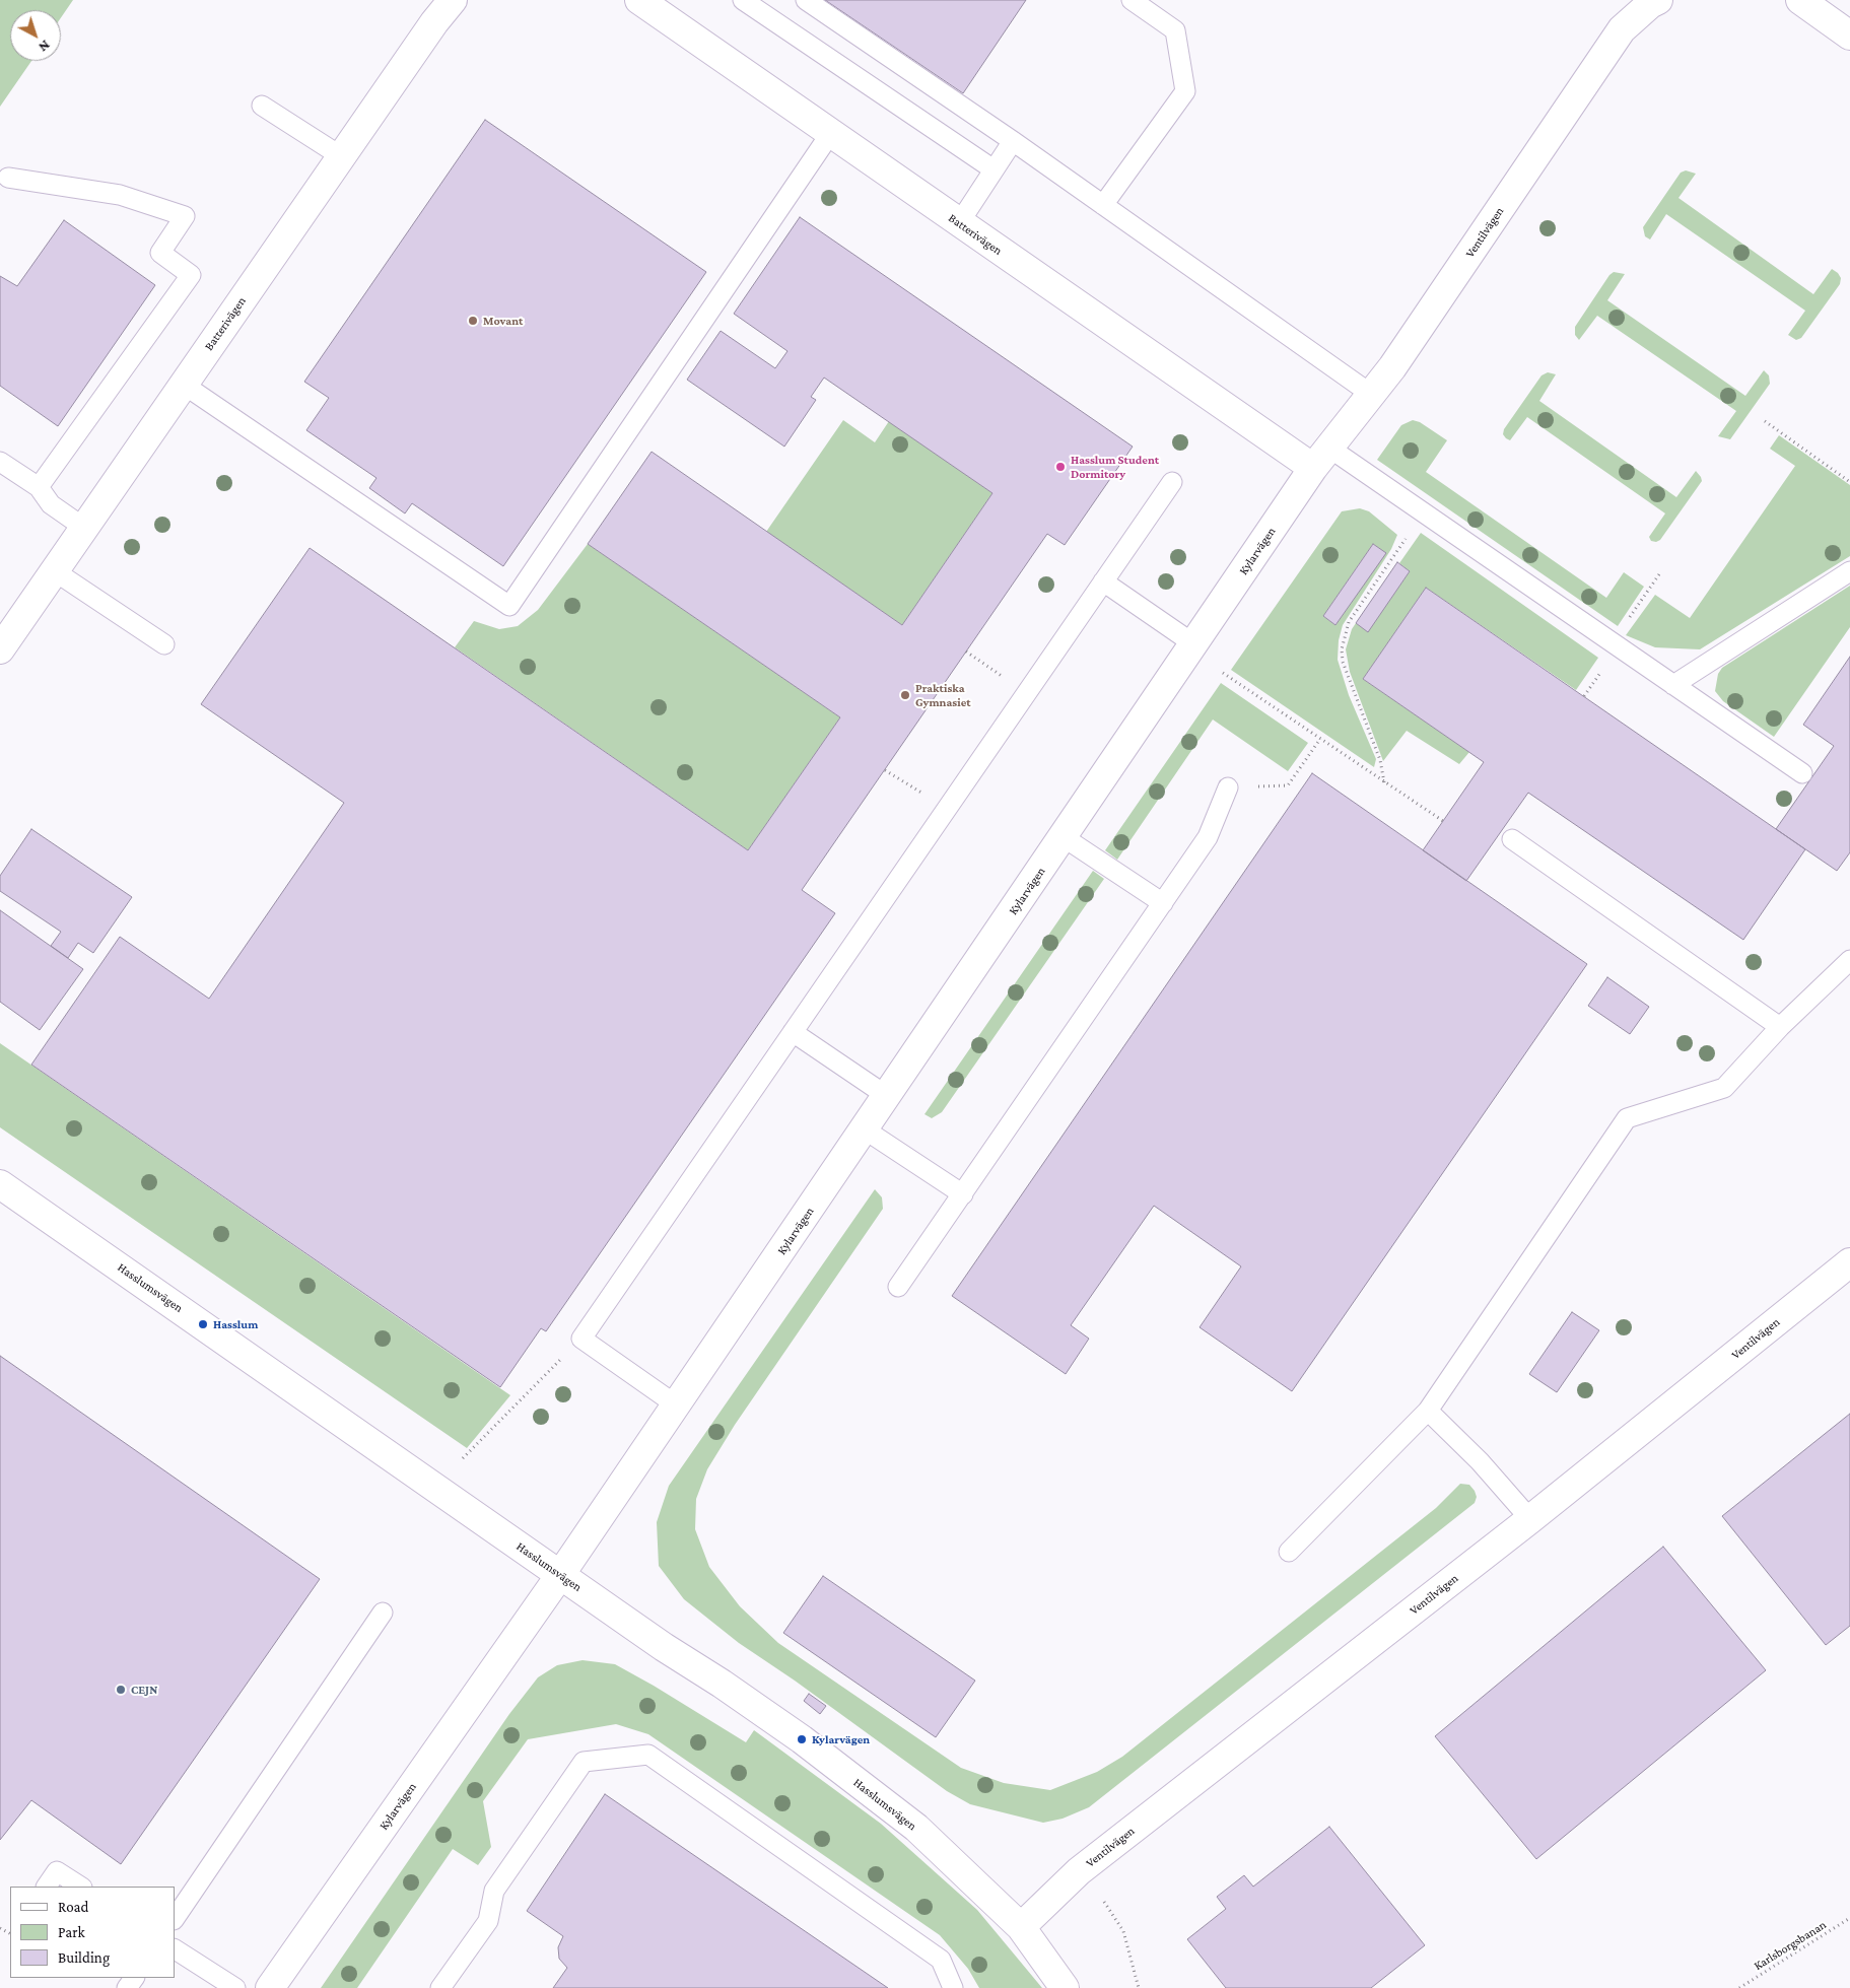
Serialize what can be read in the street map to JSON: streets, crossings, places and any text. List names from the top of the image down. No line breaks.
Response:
{"streets":{"street":["Ventilvägen","Batterivägen","Kylarvägen","Hasslumsvägen"],"path":["Karlsborgsbanan"]},"crossings":[["Ventilvägen","Batterivägen"],["Ventilvägen","Kylarvägen"],["Ventilvägen","Hasslumsvägen"],["Batterivägen","Kylarvägen"],["Kylarvägen","Hasslumsvägen"]],"places":["Movant","Hasslum Student Dormitory","Praktiska Gymnasiet","Hasslum","CEJN","Kylarvägen"],"legend":["Road","Park","Building"],"north":"bottom right"}
